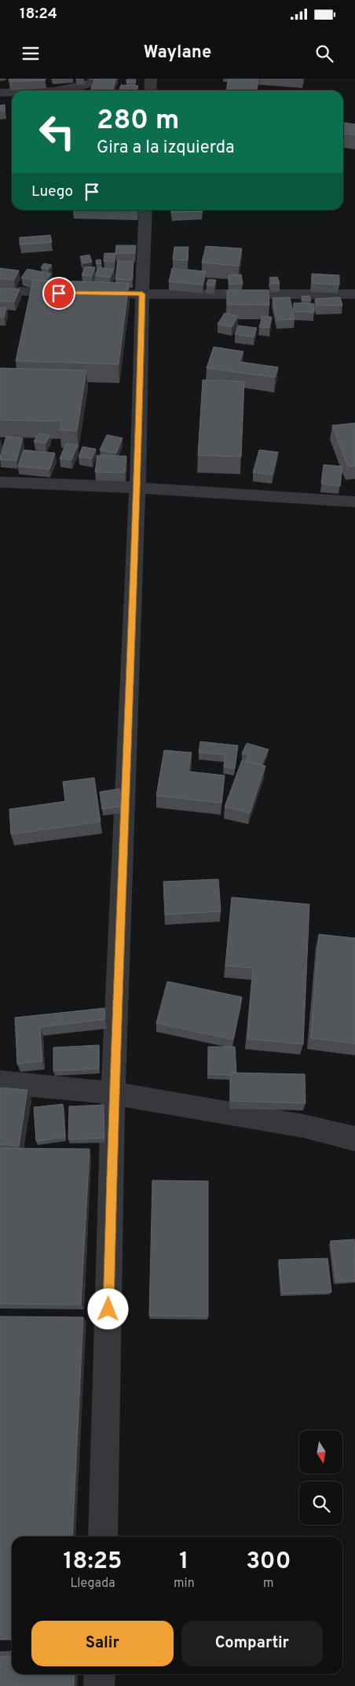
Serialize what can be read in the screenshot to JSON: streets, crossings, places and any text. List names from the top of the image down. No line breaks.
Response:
{"north":"bottom","page":{"status":"18:24","header":"Waylane","turn":["280 m","Gira a la izquierda"],"then":"Luego","eta":["18:25","Llegada","1","min","300","m"],"buttons":["Salir","Compartir"]}}
